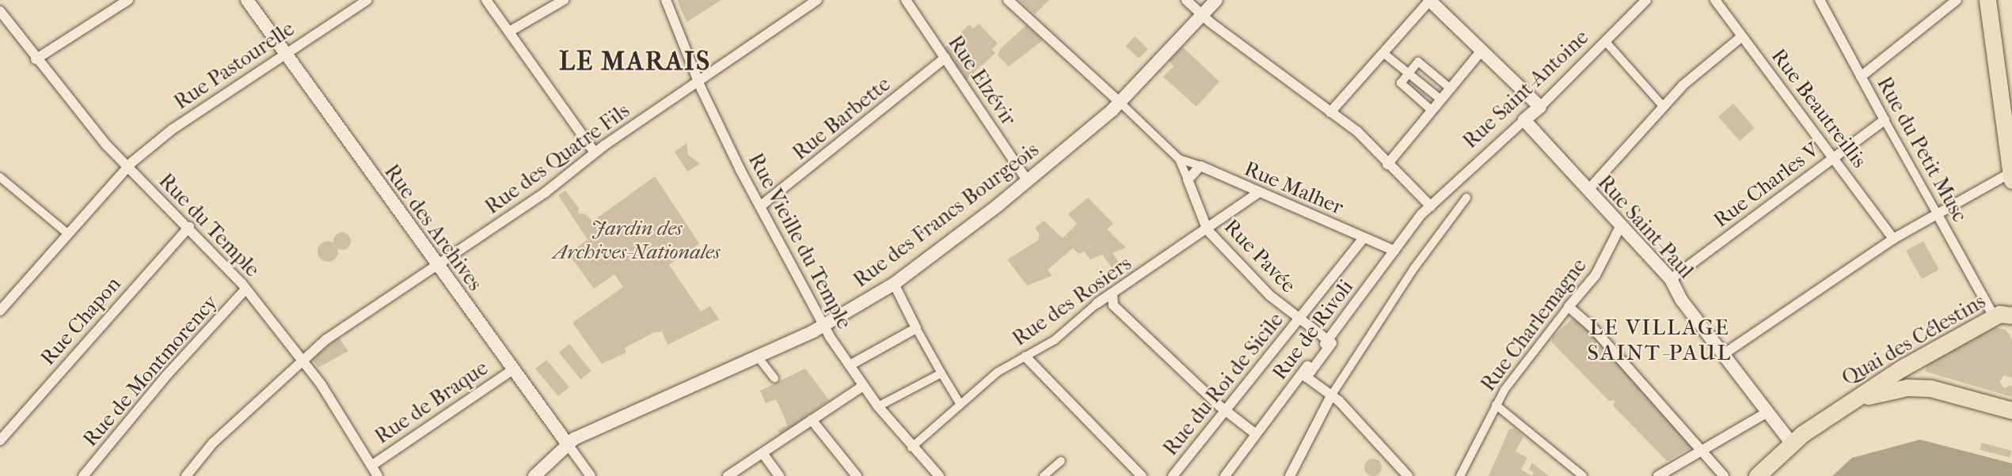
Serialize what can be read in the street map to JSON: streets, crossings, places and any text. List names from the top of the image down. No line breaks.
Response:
{"streets":{"main road":["Quai des Célestins"],"street":["Rue Pastourelle","Rue Elzévir","Rue Saint-Antoine","Rue Beautreillis","Rue Barbette","Rue du Petit Musc","Rue des Quatre Fils","Rue Charles V","Rue Malher","Rue des Francs Bourgeois","Rue du Temple","Rue Saint-Paul","Rue des Archives","Rue Vieille du Temple","Rue Pavée","Rue des Rosiers","Rue Chapon","Rue Charlemagne","Rue de Rivoli","Rue de Montmorency","Rue du Roi de Sicile","Rue de Braque"]},"crossings":[["Rue Pastourelle","Rue du Temple"],["Rue Pastourelle","Rue des Archives"],["Rue Elzévir","Rue Barbette"],["Rue Elzévir","Rue des Francs Bourgeois"],["Rue Saint-Antoine","Rue Saint-Paul"],["Rue Saint-Antoine","Rue de Rivoli"],["Rue Beautreillis","Rue Charles V"],["Rue Barbette","Rue Vieille du Temple"],["Rue du Petit Musc","Rue Charles V"],["Rue du Petit Musc","Quai des Célestins"],["Rue des Quatre Fils","Rue du Temple"],["Rue des Quatre Fils","Rue des Archives"],["Rue des Quatre Fils","Rue Vieille du Temple"],["Rue Charles V","Rue Saint-Paul"],["Rue Malher","Rue Pavée"],["Rue Malher","Rue des Rosiers"],["Rue Malher","Rue de Rivoli"],["Rue Malher","Rue du Roi de Sicile"],["Rue des Francs Bourgeois","Rue des Archives"],["Rue des Francs Bourgeois","Rue Vieille du Temple"],["Rue des Francs Bourgeois","Rue Pavée"],["Rue du Temple","Rue Chapon"],["Rue du Temple","Rue de Montmorency"],["Rue du Temple","Rue de Braque"],["Rue Saint-Paul","Rue Charlemagne"],["Rue Saint-Paul","Quai des Célestins"],["Rue des Archives","Rue de Braque"],["Rue Vieille du Temple","Rue des Rosiers"],["Rue Pavée","Rue des Rosiers"],["Rue Pavée","Rue de Rivoli"],["Rue Pavée","Rue du Roi de Sicile"]],"districts":["LE MARAIS","LE VILLAGE SAINT-PAUL"],"parks":["Jardin des Archives-Nationales"]}
